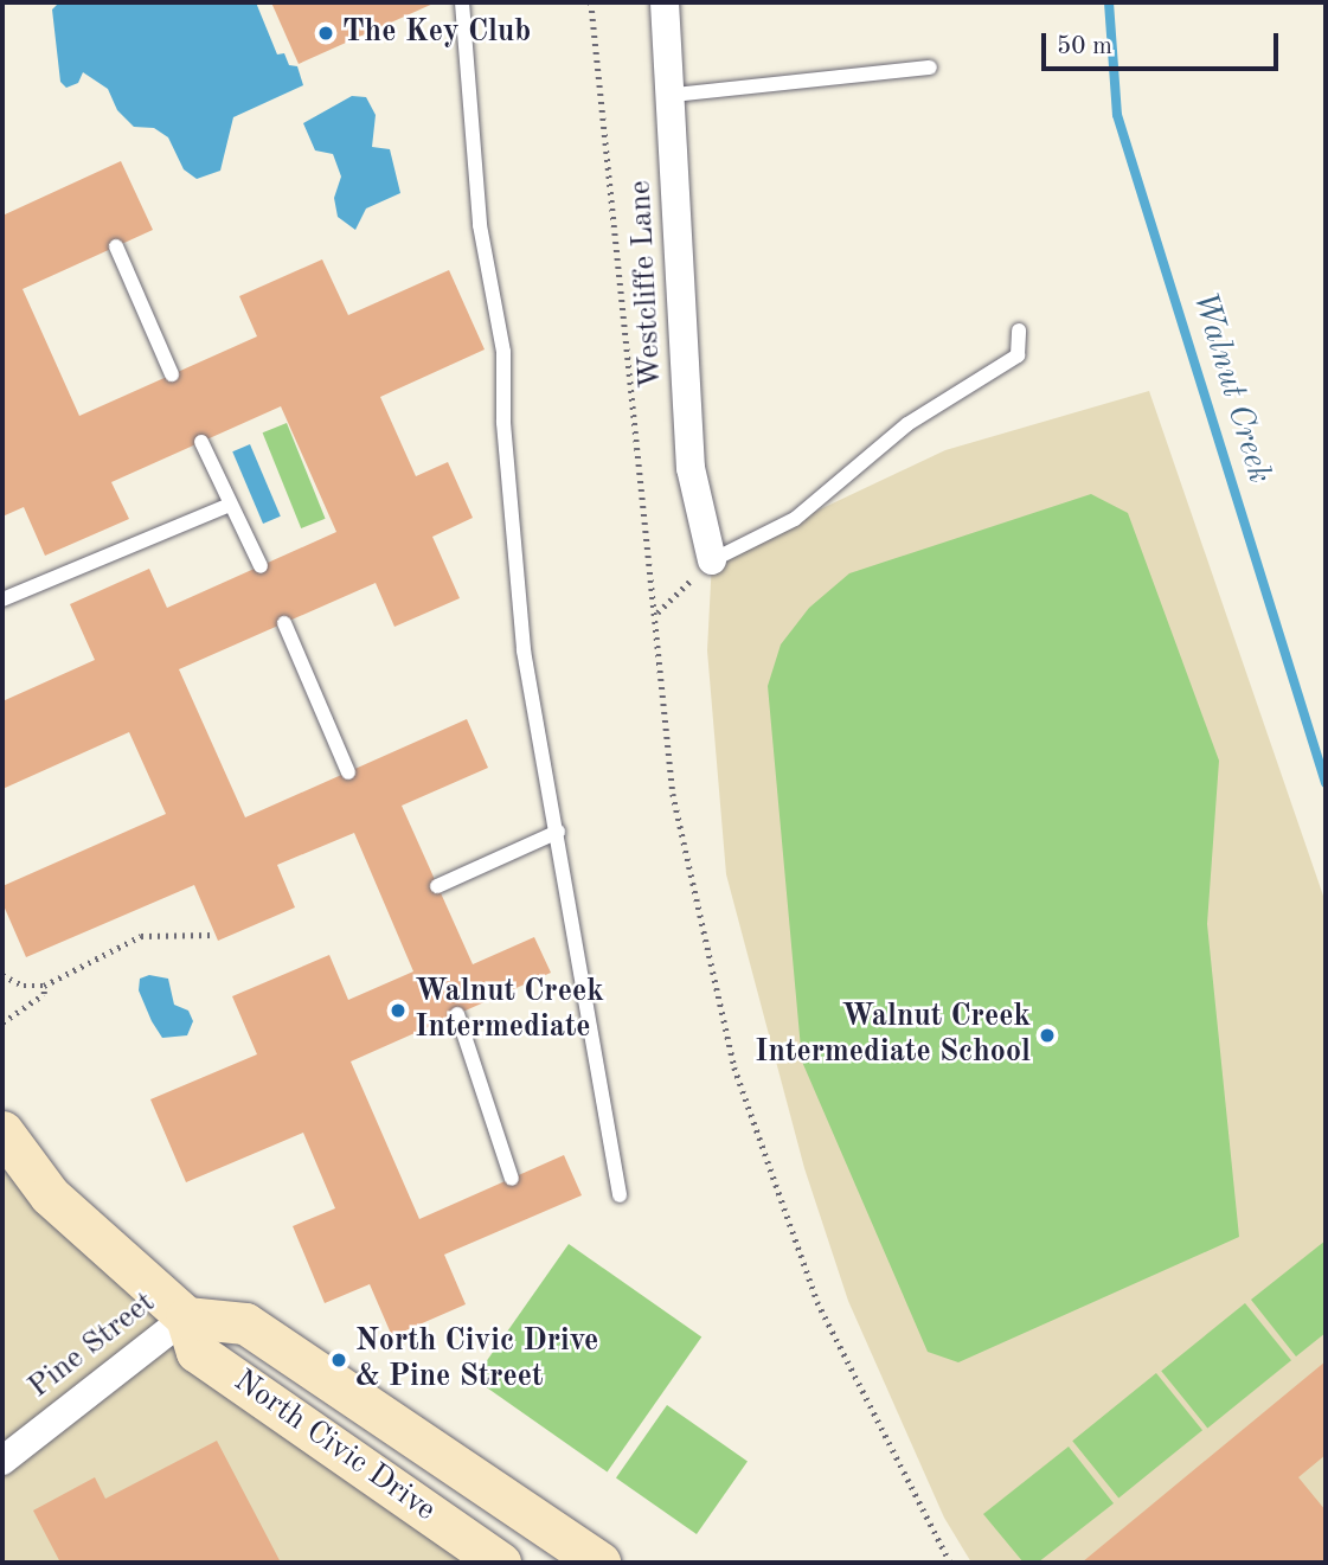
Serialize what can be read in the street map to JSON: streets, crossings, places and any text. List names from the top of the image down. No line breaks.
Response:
{"streets":{"main road":["North Civic Drive"],"street":["Westcliffe Lane","Pine Street"]},"crossings":[["Pine Street","North Civic Drive"]],"water":["Walnut Creek"],"places":["The Key Club","Walnut Creek Intermediate","Walnut Creek Intermediate School","North Civic Drive & Pine Street"],"scale_bar":"50 m"}
